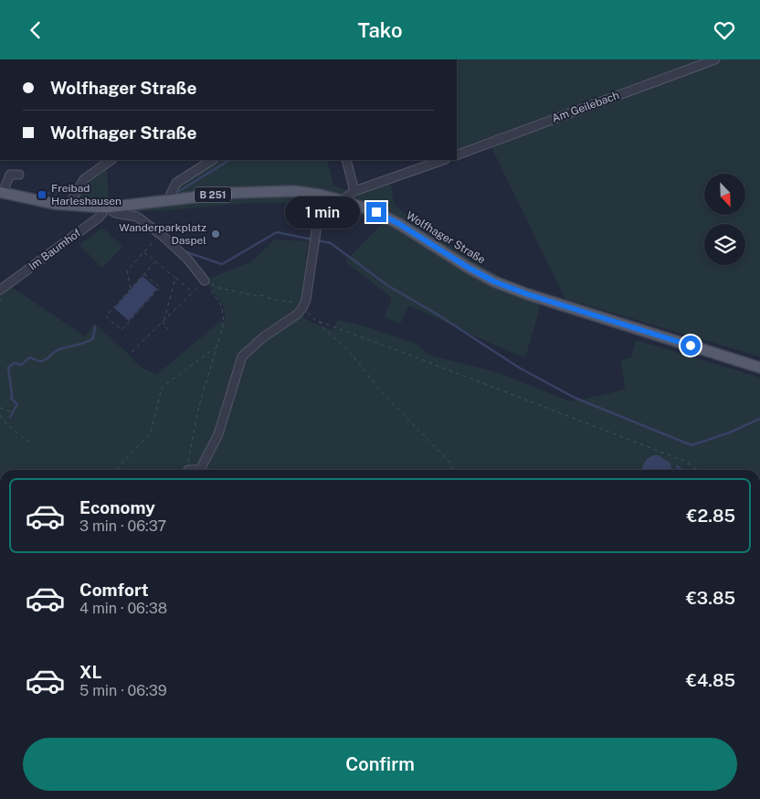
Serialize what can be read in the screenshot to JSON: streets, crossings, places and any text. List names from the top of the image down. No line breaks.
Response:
{"streets":{"main road":["B 251","Wolfhager Straße"],"street":["Am Geilebach","Im Baumhof"]},"crossings":[["Wolfhager Straße","Im Baumhof"]],"places":{"transit":["Freibad Harleshausen"],"other":["Wanderparkplatz Daspel"]},"north":"bottom right","page":{"header":"Tako","banner":["Wolfhager Straße","Wolfhager Straße"],"bubble":"1 min","list":[{"name":"Economy","note":"3 min · 06:37","value":"€2.85"},{"name":"Comfort","note":"4 min · 06:38","value":"€3.85"},{"name":"XL","note":"5 min · 06:39","value":"€4.85"}],"buttons":"Confirm"}}
